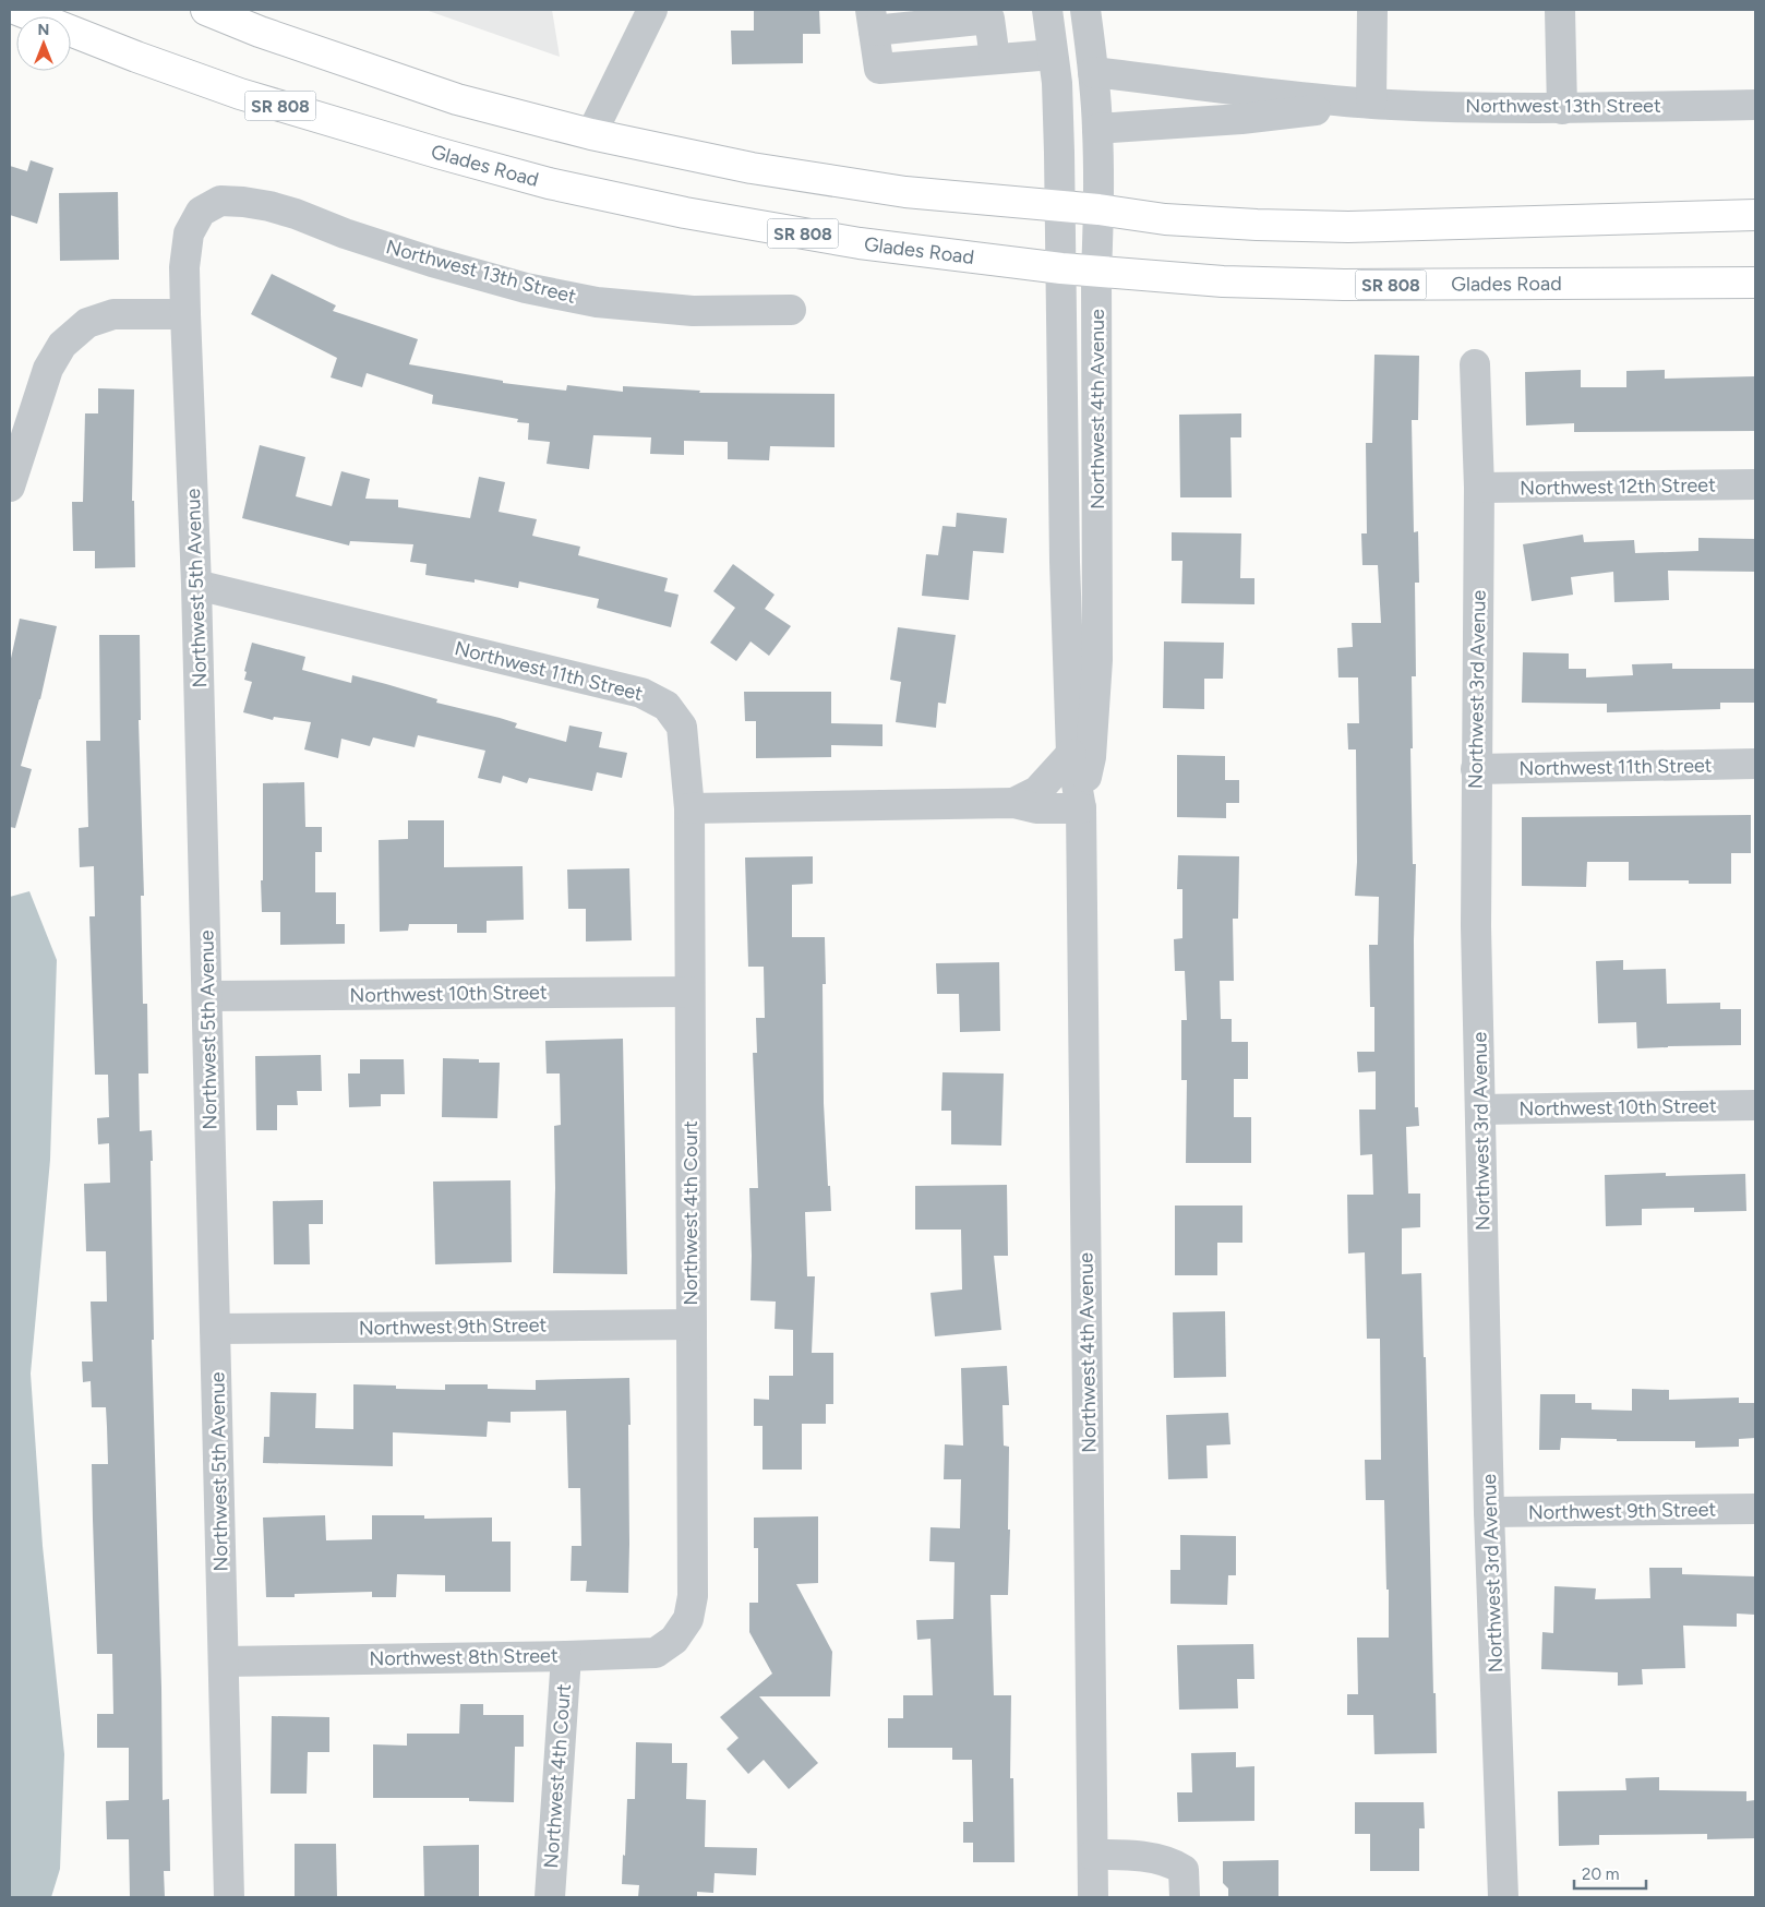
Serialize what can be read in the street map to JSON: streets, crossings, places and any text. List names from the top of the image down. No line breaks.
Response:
{"streets":{"main road":["SR 808","Glades Road"],"street":["Northwest 13th Street","Northwest 4th Avenue","Northwest 12th Street","Northwest 5th Avenue","Northwest 11th Street","Northwest 3rd Avenue","Northwest 10th Street","Northwest 4th Court","Northwest 9th Street","Northwest 8th Street"]},"crossings":[["Northwest 13th Street","Northwest 4th Avenue"],["Northwest 13th Street","Northwest 5th Avenue"],["Glades Road","Northwest 4th Avenue"],["Northwest 12th Street","Northwest 3rd Avenue"],["Northwest 5th Avenue","Northwest 11th Street"],["Northwest 5th Avenue","Northwest 10th Street"],["Northwest 5th Avenue","Northwest 9th Street"],["Northwest 5th Avenue","Northwest 8th Street"],["Northwest 11th Street","Northwest 3rd Avenue"],["Northwest 11th Street","Northwest 4th Court"],["Northwest 3rd Avenue","Northwest 10th Street"],["Northwest 3rd Avenue","Northwest 9th Street"],["Northwest 10th Street","Northwest 4th Court"],["Northwest 4th Court","Northwest 9th Street"],["Northwest 4th Court","Northwest 8th Street"]],"scale_bar":"20 m","north":"top"}
